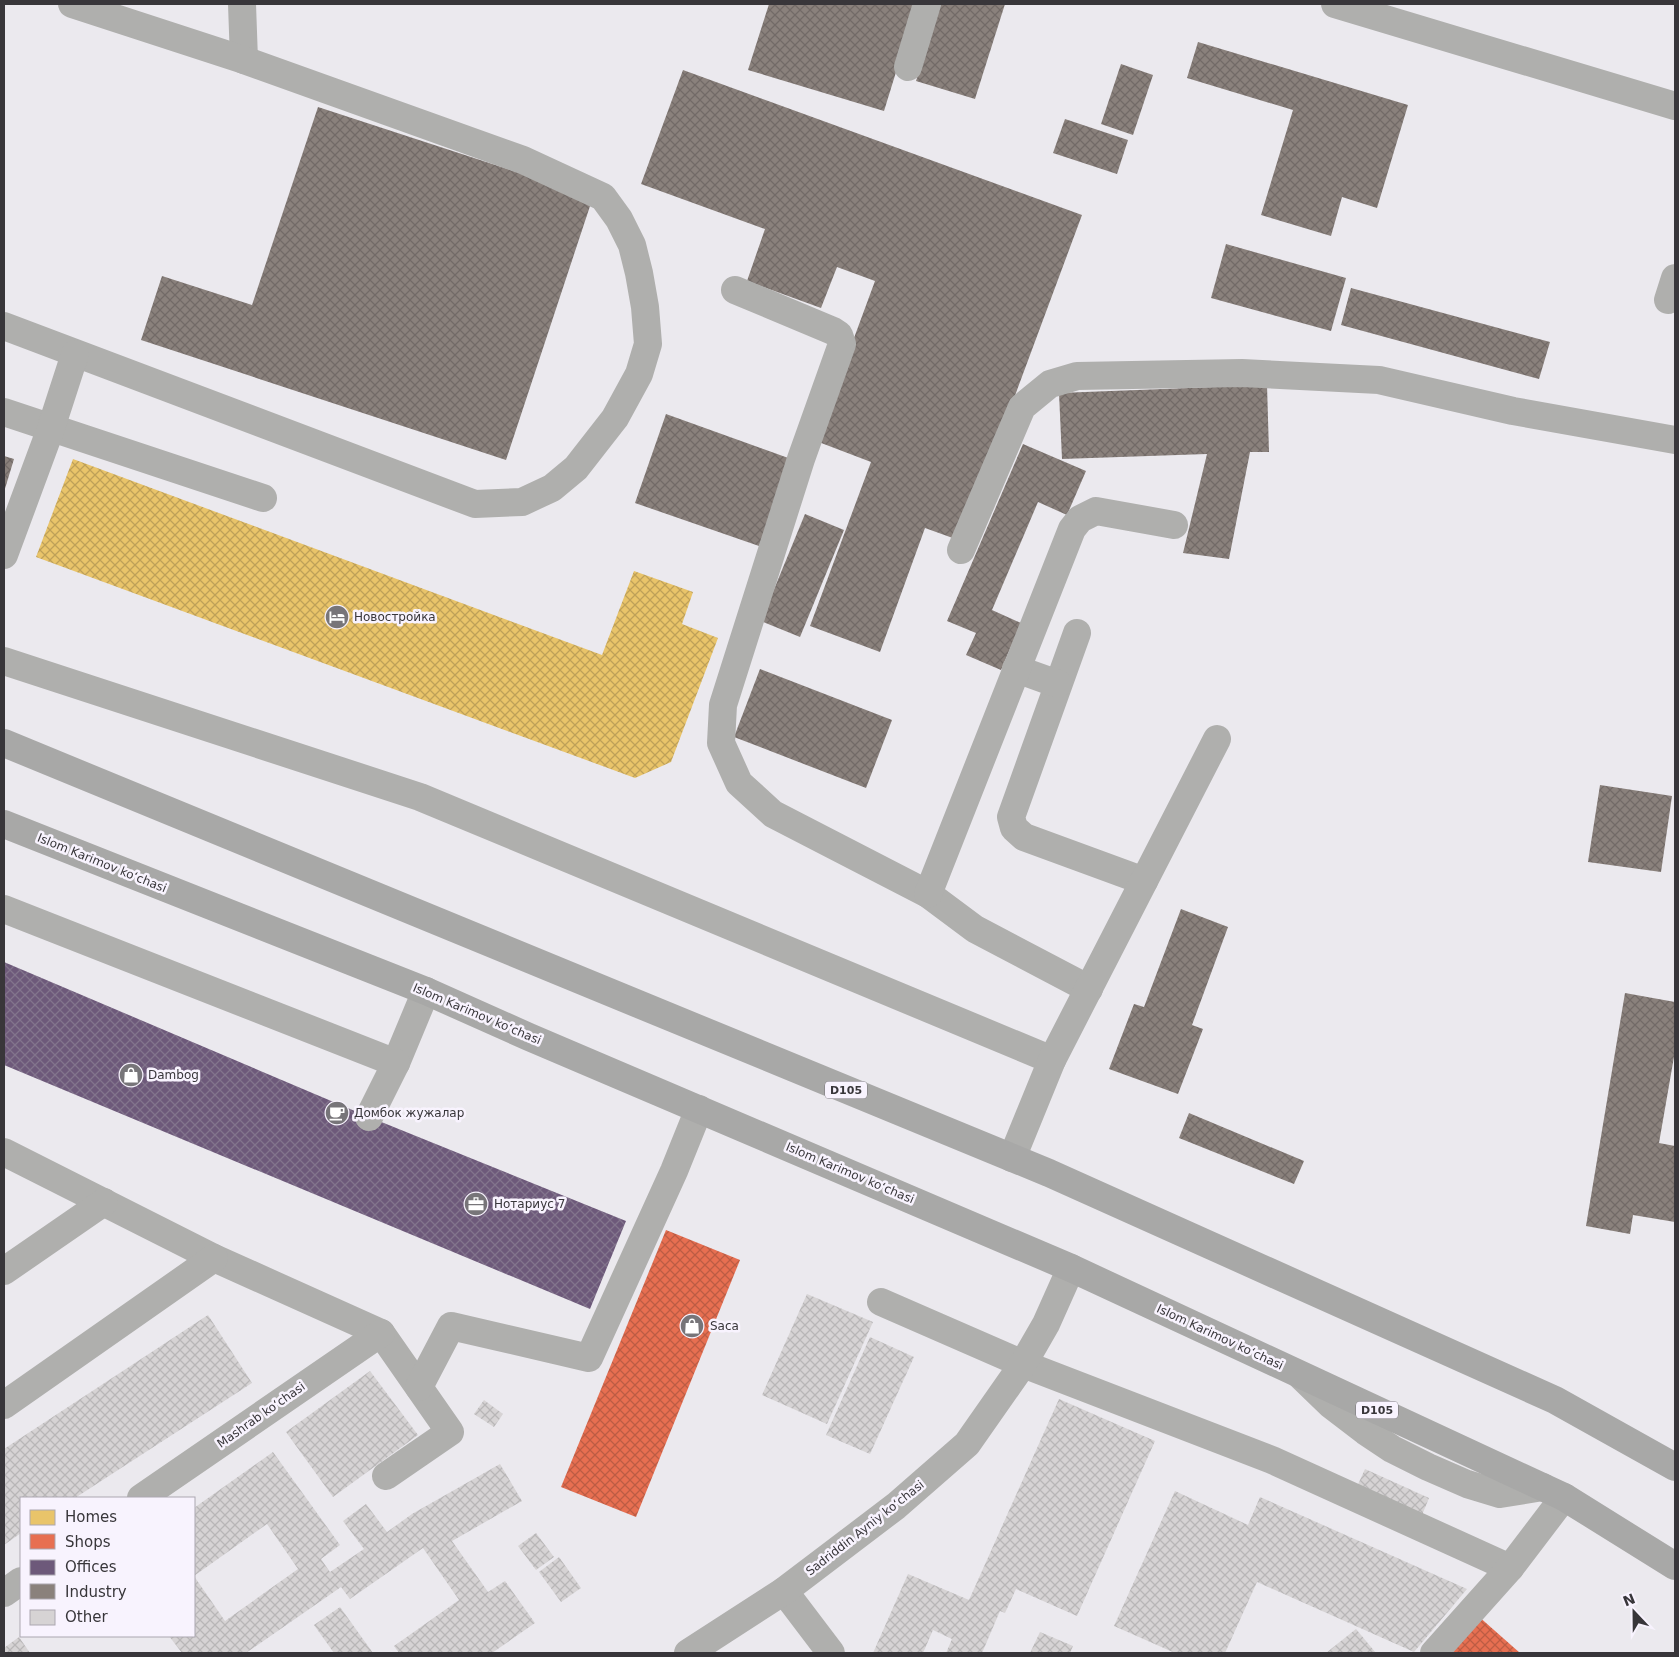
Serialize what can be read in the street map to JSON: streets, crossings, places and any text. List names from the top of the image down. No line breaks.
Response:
{"streets":{"main road":["Islom Karimov koʻchasi","D105"],"street":["Mashrab koʻchasi","Sadriddin Ayniy koʻchasi"]},"crossings":[["Islom Karimov koʻchasi","Sadriddin Ayniy koʻchasi"]],"places":{"hotel":["Новостройка"],"shop":["Dambog","Saca"],"cafe":["Домбок жужалар"],"office":["Нотариус 7"]},"legend":["Homes","Shops","Offices","Industry","Other"],"north":"top"}
